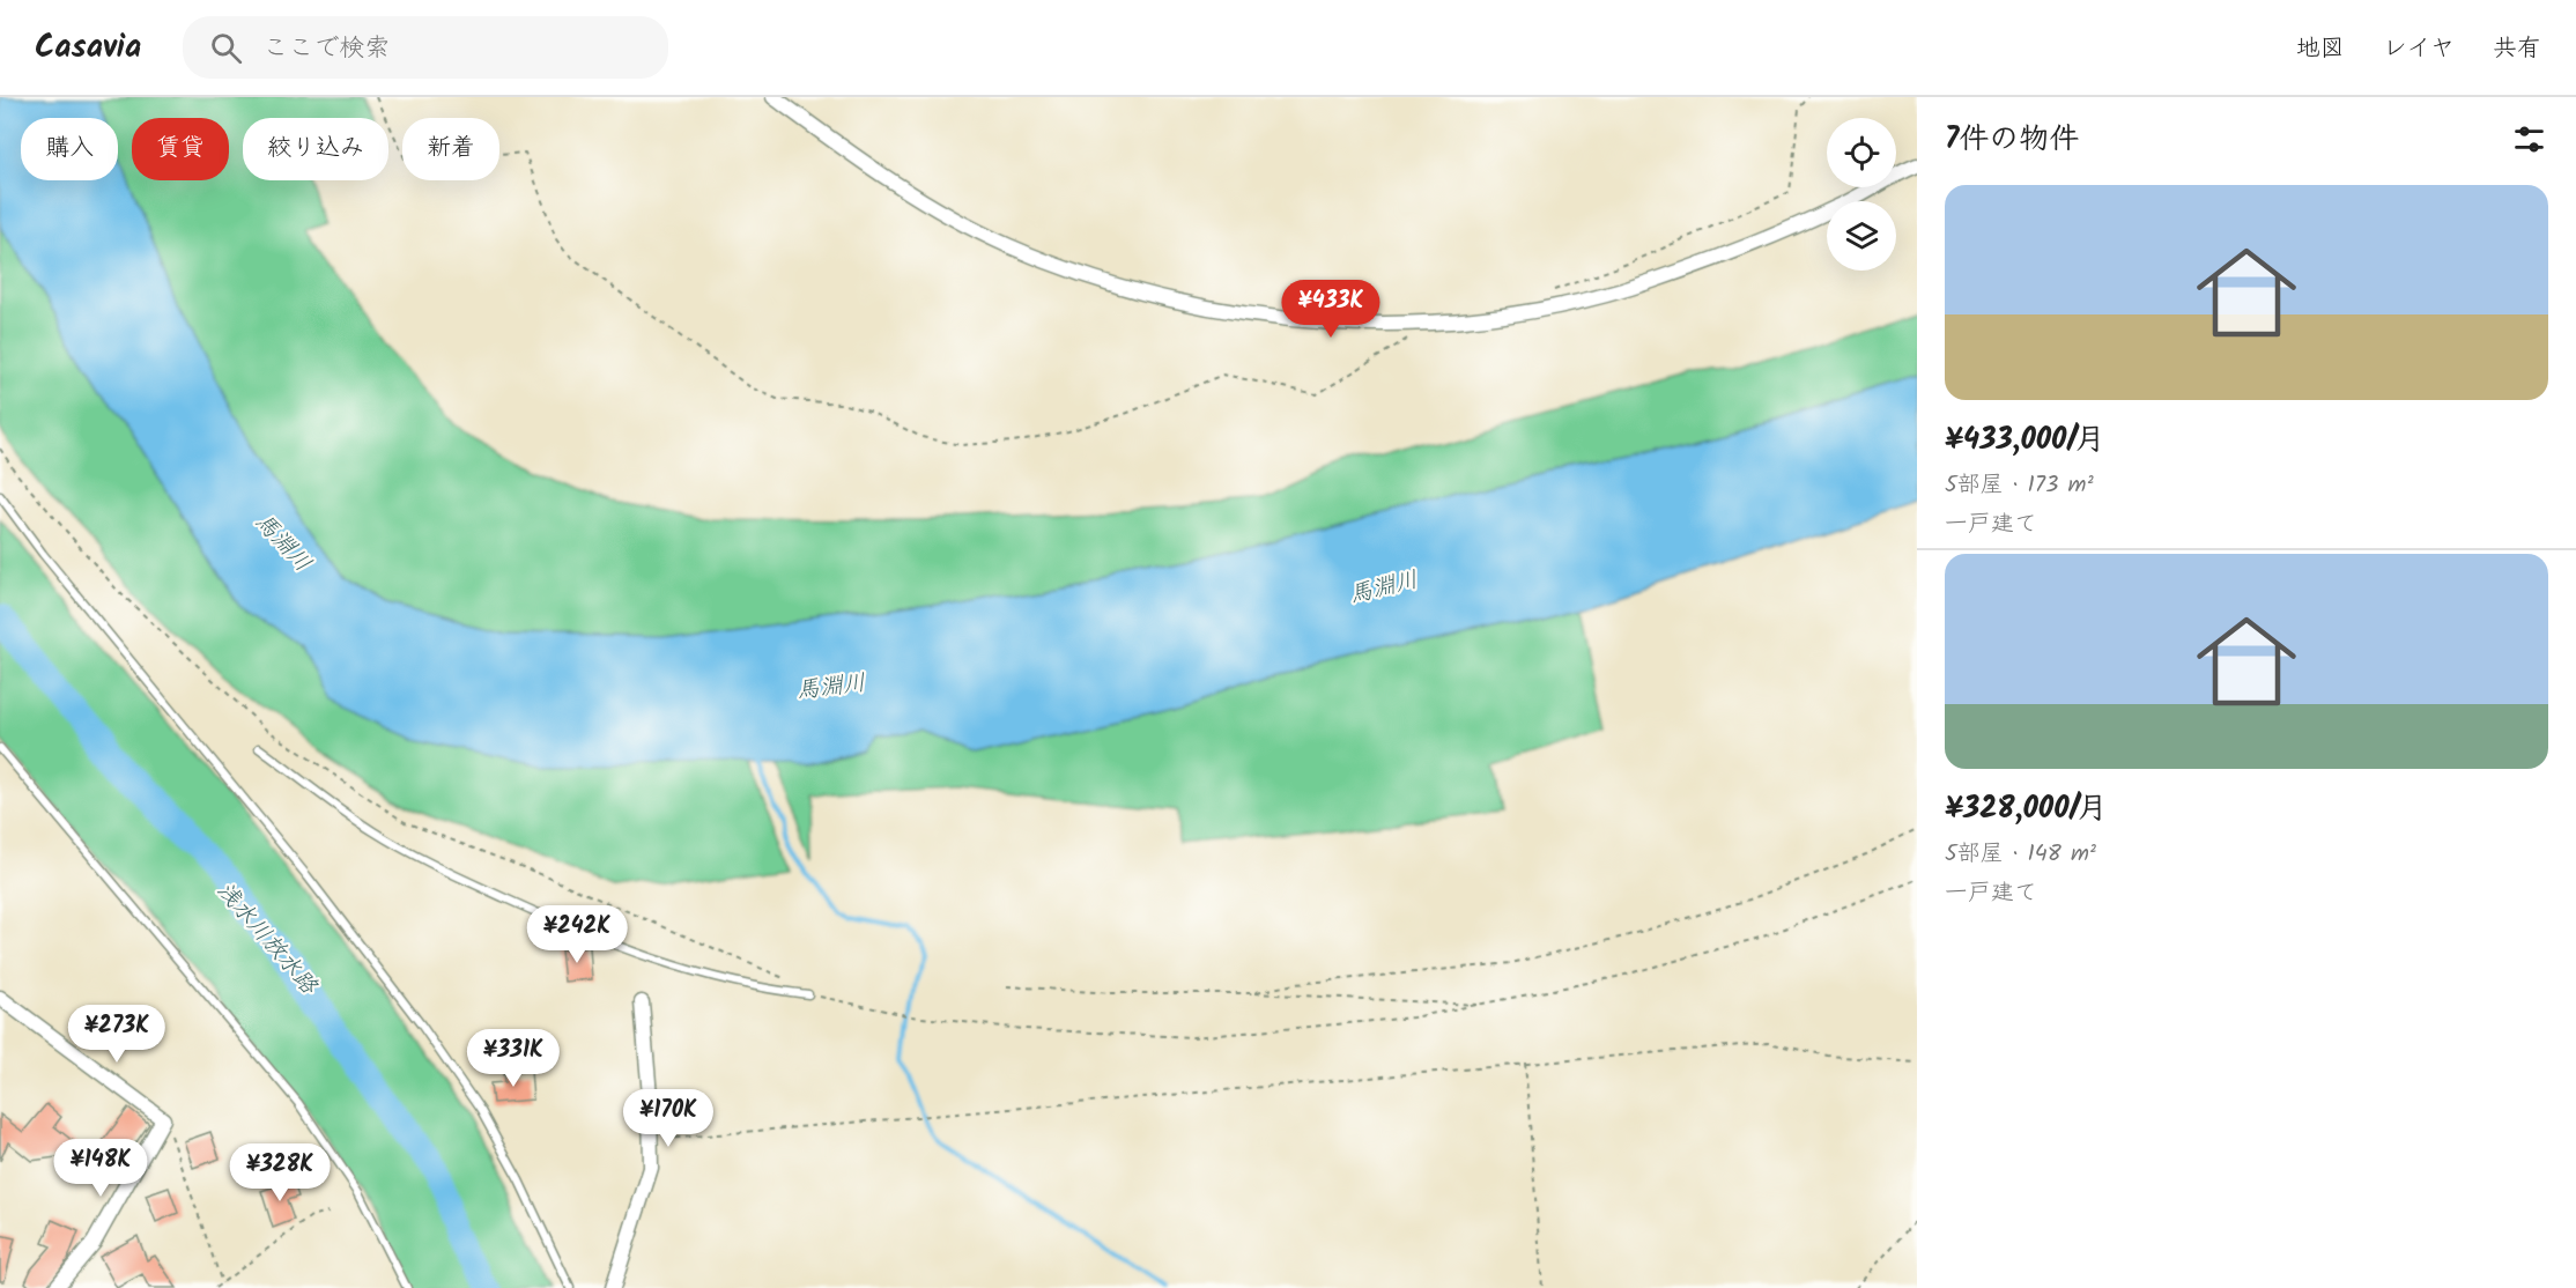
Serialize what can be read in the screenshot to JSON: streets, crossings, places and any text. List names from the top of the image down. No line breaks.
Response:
{"water":["馬淵川","浅水川放水路"],"page":{"header":"Casavia","search":"ここで検索","nav":["地図","レイヤ","共有"],"heading":"7件の物件","chip":["購入","賃貸","絞り込み","新着"],"list":[{"name":"¥433,000/月","note":"5部屋 · 173 m² · 一戸建て"},{"name":"¥328,000/月","note":"5部屋 · 148 m² · 一戸建て"}],"price":["¥433K","¥242K","¥273K","¥331K","¥170K","¥148K","¥328K"]}}
